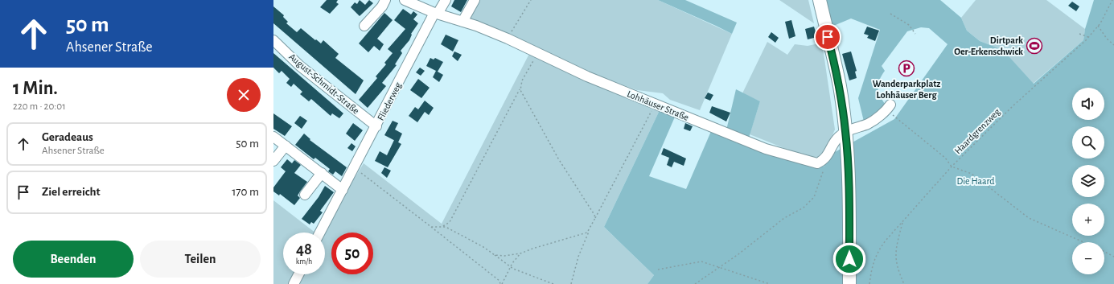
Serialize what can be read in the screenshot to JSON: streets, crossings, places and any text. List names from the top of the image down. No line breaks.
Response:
{"streets":{"street":["August-Schmidt-Straße","Fliederweg","Lohhäuser Straße"],"path":["Haardgrenzweg"]},"crossings":[["August-Schmidt-Straße","Fliederweg"],["Fliederweg","Lohhäuser Straße"]],"parks":["Die Haard"],"places":{"sports":["Dirtpark Oer-Erkenschwick"],"parking":["Wanderparkplatz Lohhäuser Berg"]},"page":{"turn":["50 m","Ahsener Straße"],"heading":["1 Min.","220 m · 20:01"],"map_buttons":["+","−"],"list":[{"name":"Geradeaus","note":"Ahsener Straße","value":"50 m"},{"name":"Ziel erreicht","value":"170 m"}],"speed":"48 km/h","limit":"50","buttons":["Beenden","Teilen"]}}
